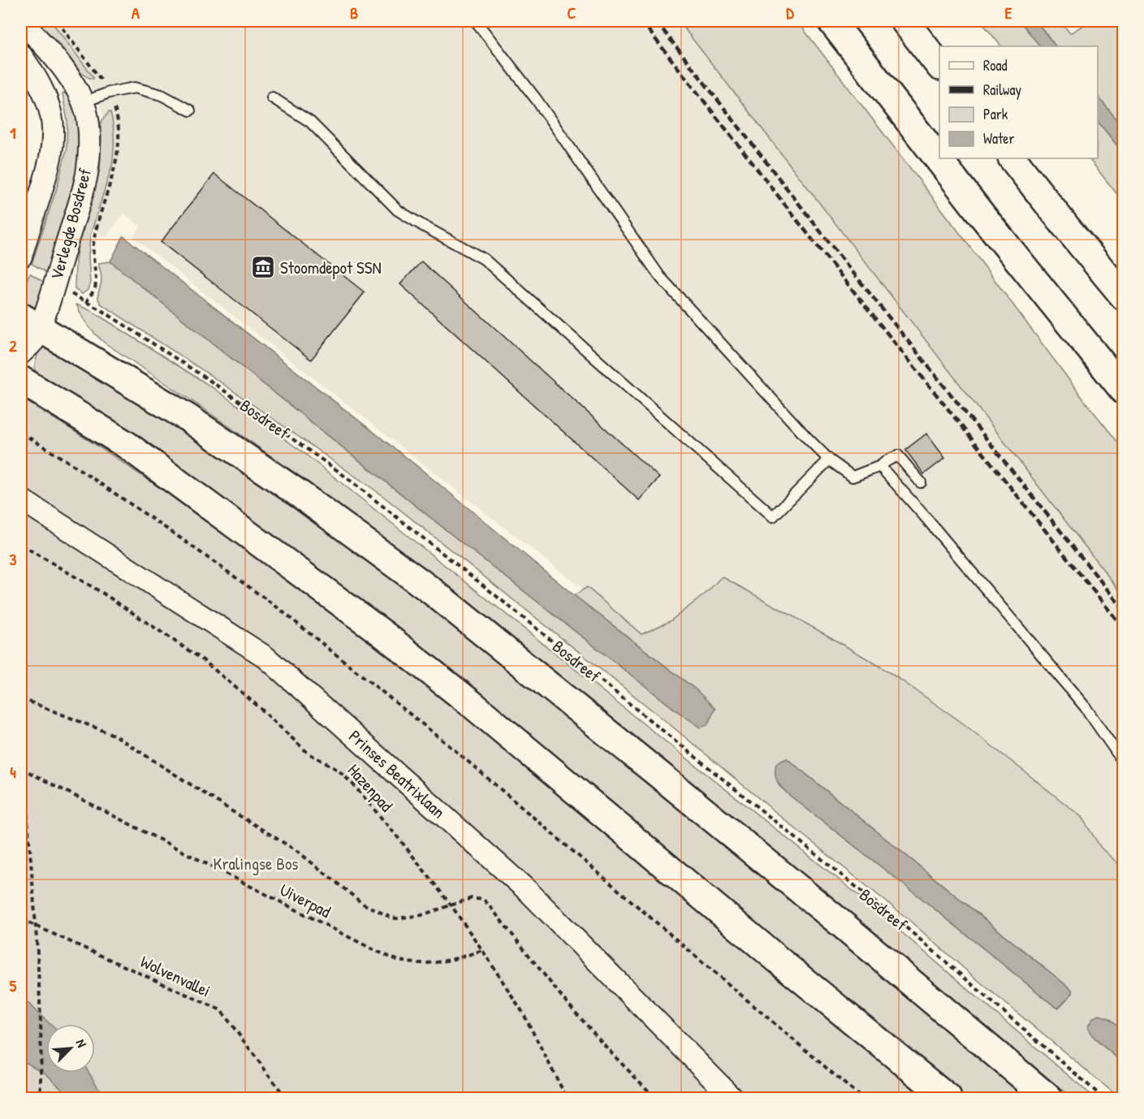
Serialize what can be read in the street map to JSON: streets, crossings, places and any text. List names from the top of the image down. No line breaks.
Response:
{"streets":{"street":["Verlegde Bosdreef","Prinses Beatrixlaan"],"path":["Bosdreef","Hazenpad","Uiverpad","Wolvenvallei"]},"crossings":[["Verlegde Bosdreef","Bosdreef"],["Hazenpad","Uiverpad"]],"parks":["Kralingse Bos"],"places":{"museum":["Stoomdepot SSN"]},"legend":["Road","Railway","Park","Water"],"north":"top right","grid":{"columns":["A","B","C","D","E"],"rows":["1","2","3","4","5"]}}
